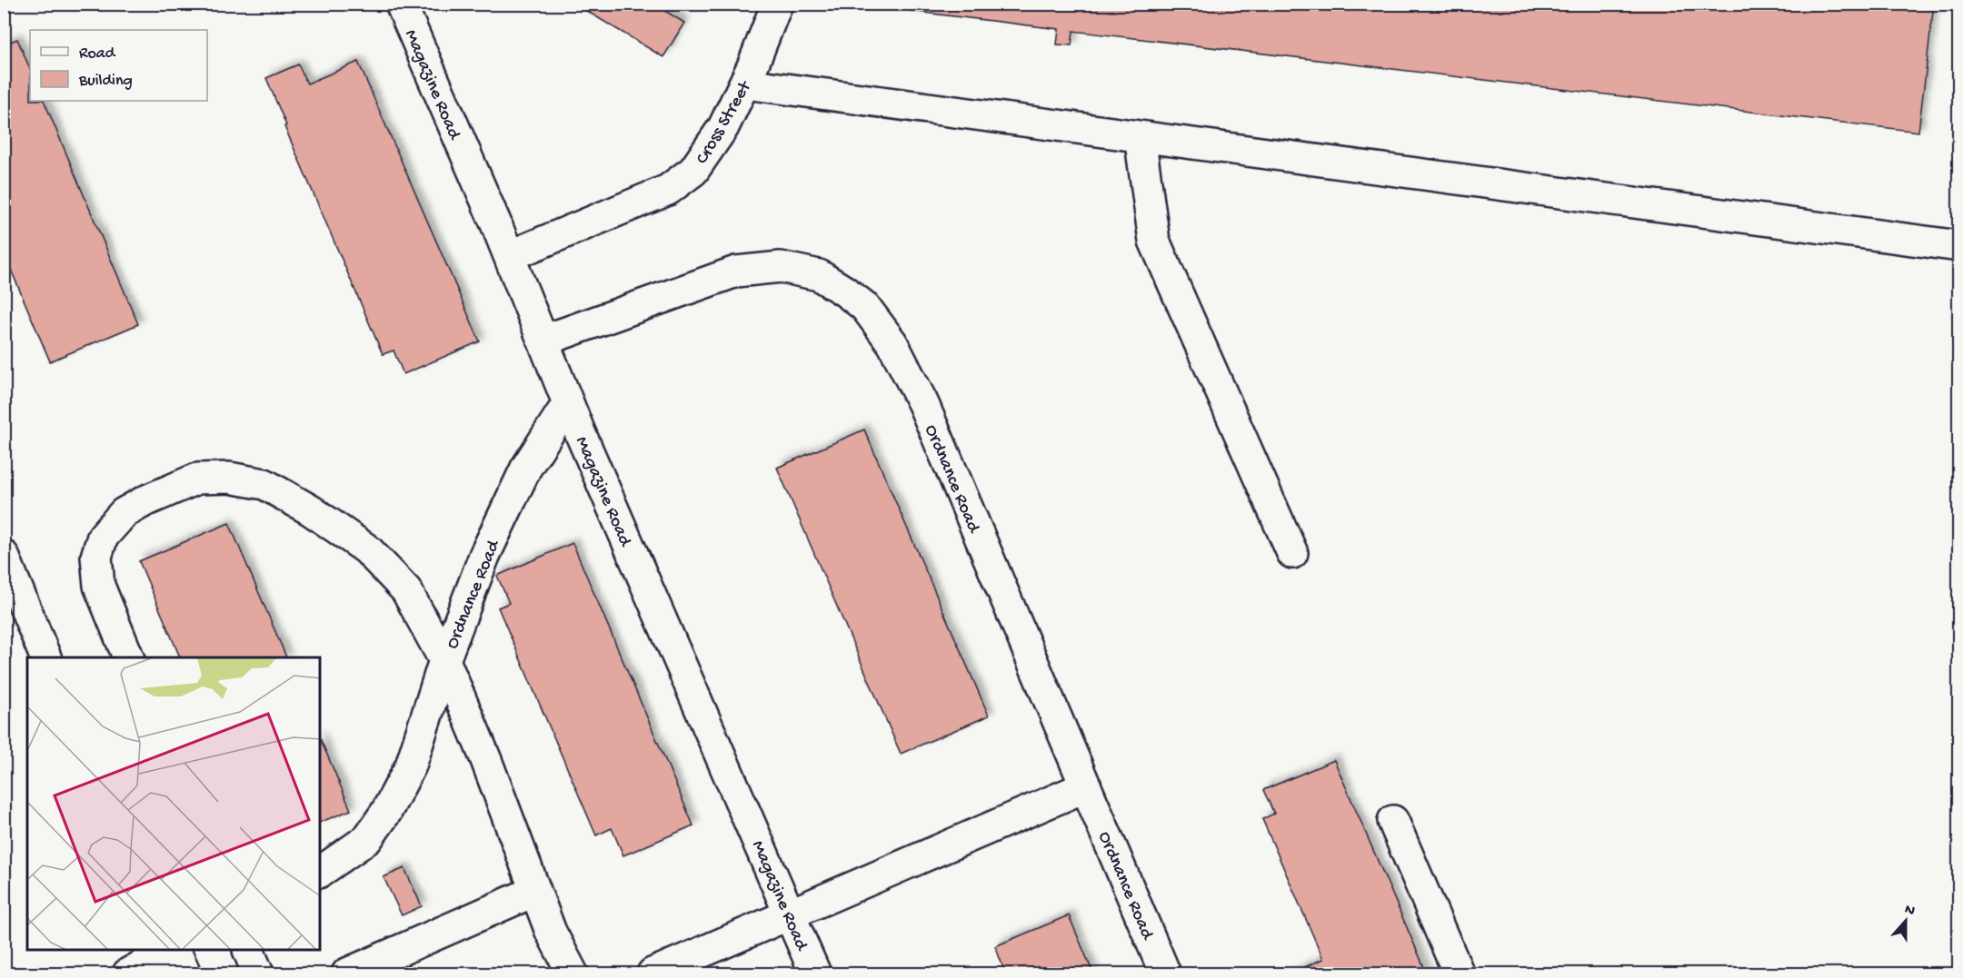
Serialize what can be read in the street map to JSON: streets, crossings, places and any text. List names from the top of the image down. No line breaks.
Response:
{"streets":{"street":["Magazine Road","Cross Street","Ordnance Road"]},"crossings":[["Magazine Road","Cross Street"],["Magazine Road","Ordnance Road"]],"legend":["Road","Building"],"north":"top"}
